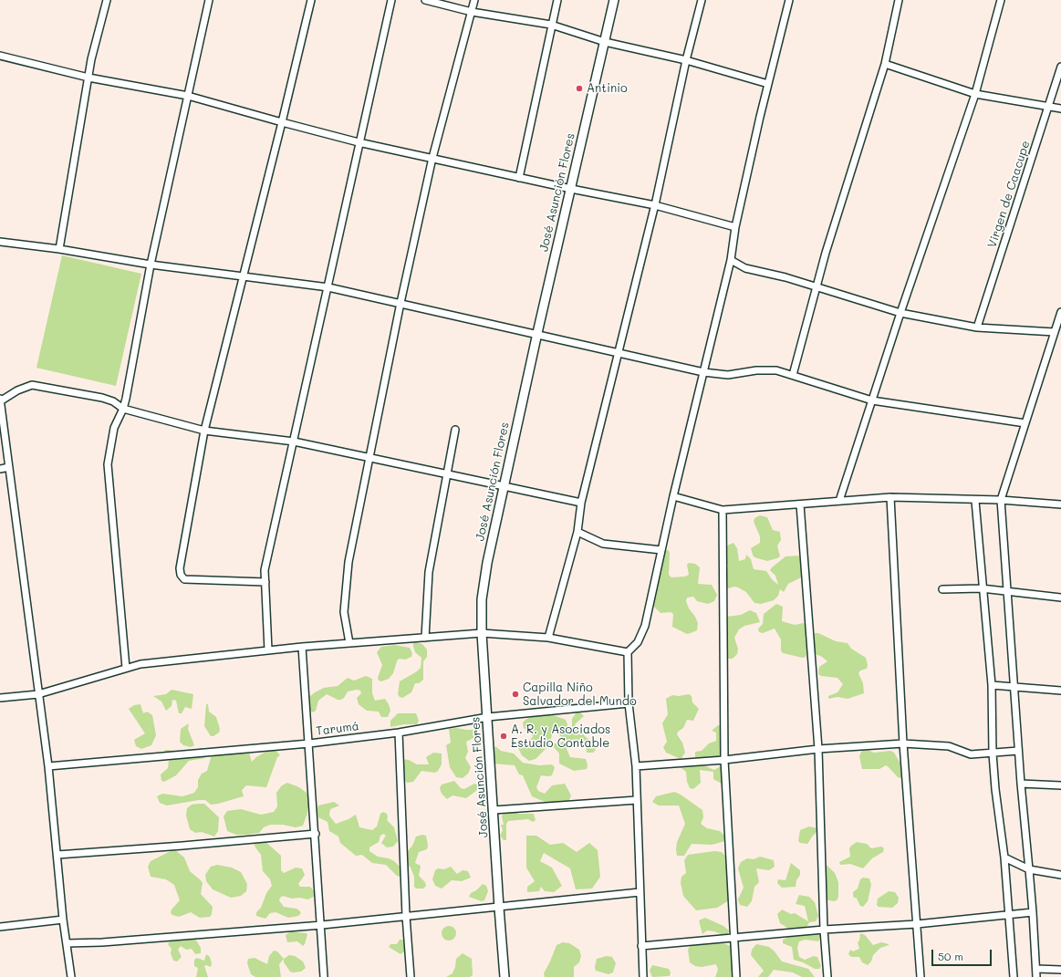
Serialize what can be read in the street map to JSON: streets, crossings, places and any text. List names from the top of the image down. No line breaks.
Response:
{"streets":{"street":["José Asunción Flores","Virgen de Caacupe","Tarumá"]},"crossings":[["José Asunción Flores","Tarumá"]],"places":["Antinio","Capilla Niño Salvador del Mundo","A. R. y Asociados Estudio Contable"],"scale_bar":"50 m"}
